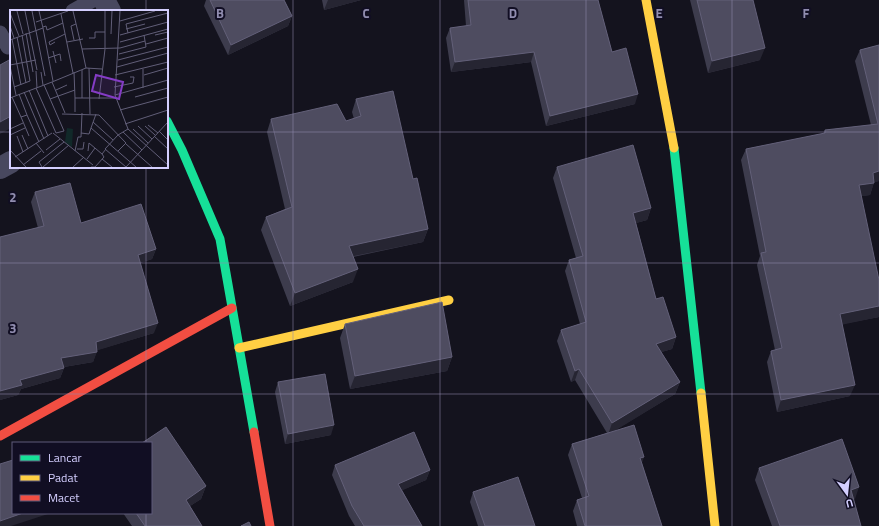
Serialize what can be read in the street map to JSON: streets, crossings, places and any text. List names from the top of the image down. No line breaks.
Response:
{"legend":["Lancar","Padat","Macet"],"north":"bottom","grid":{"columns":["B","C","D","E","F"],"rows":["2","3"]}}
